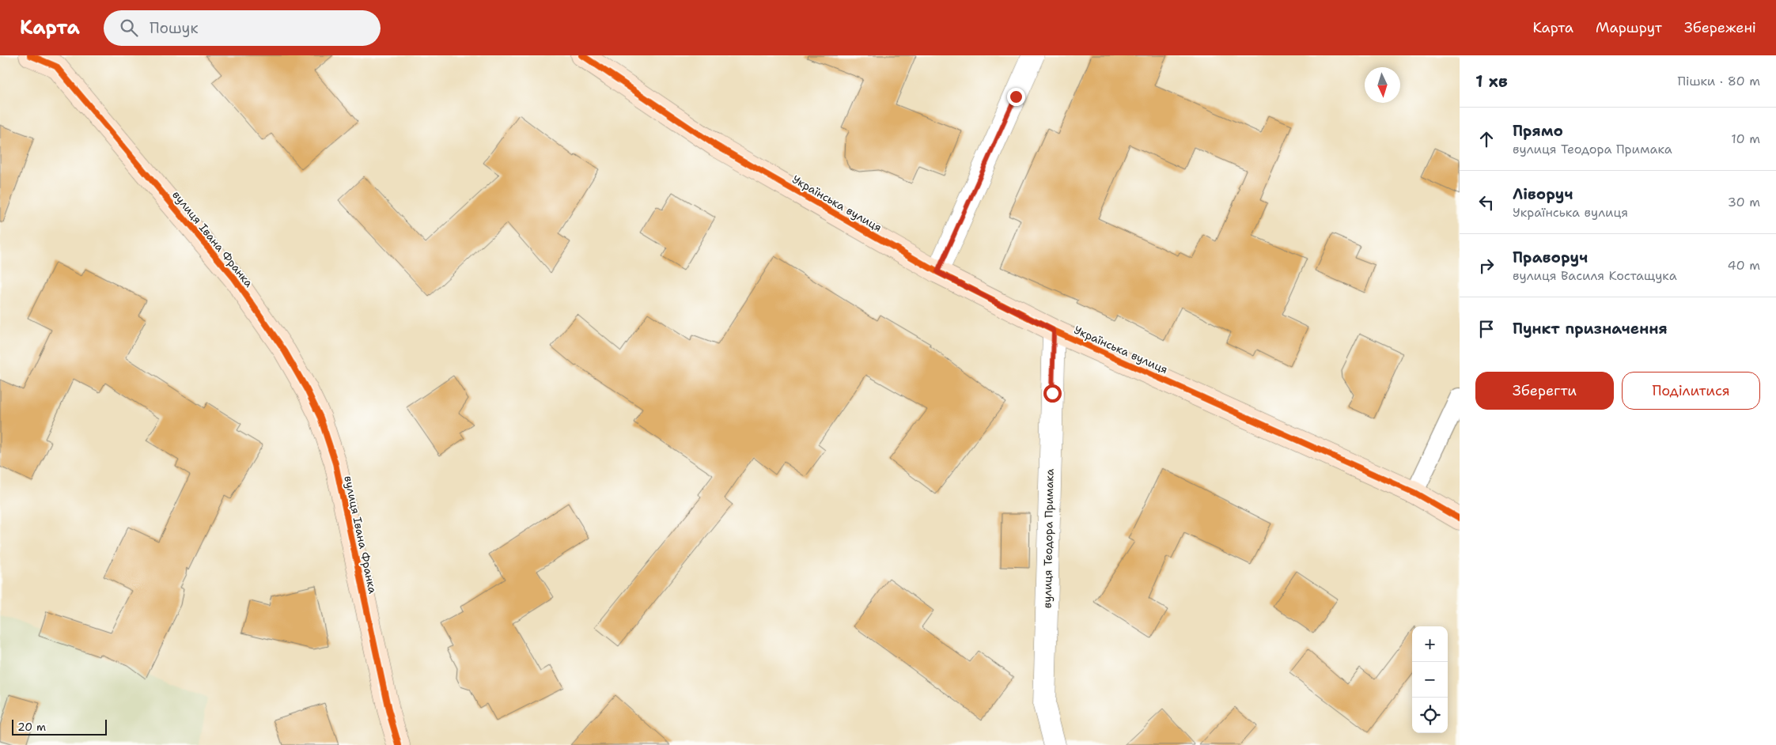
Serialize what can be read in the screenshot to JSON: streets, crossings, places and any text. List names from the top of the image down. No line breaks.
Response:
{"streets":{"street":["Українська вулиця","вулиця Івана Франка","вулиця Теодора Примака"]},"crossings":[["Українська вулиця","вулиця Теодора Примака"]],"scale_bar":"20 m","north":"bottom","page":{"header":"Карта","search":"Пошук","nav":["Карта","Маршрут","Збережені"],"heading":["1 хв","Пішки · 80 m"],"list":[["Прямо","вулиця Теодора Примака","10 m"],["Ліворуч","Українська вулиця","30 m"],["Праворуч","вулиця Василя Костащука","40 m"],"Пункт призначення"],"buttons":["Зберегти","Поділитися"],"map_buttons":["+","−"],"scale":"20 m"}}
